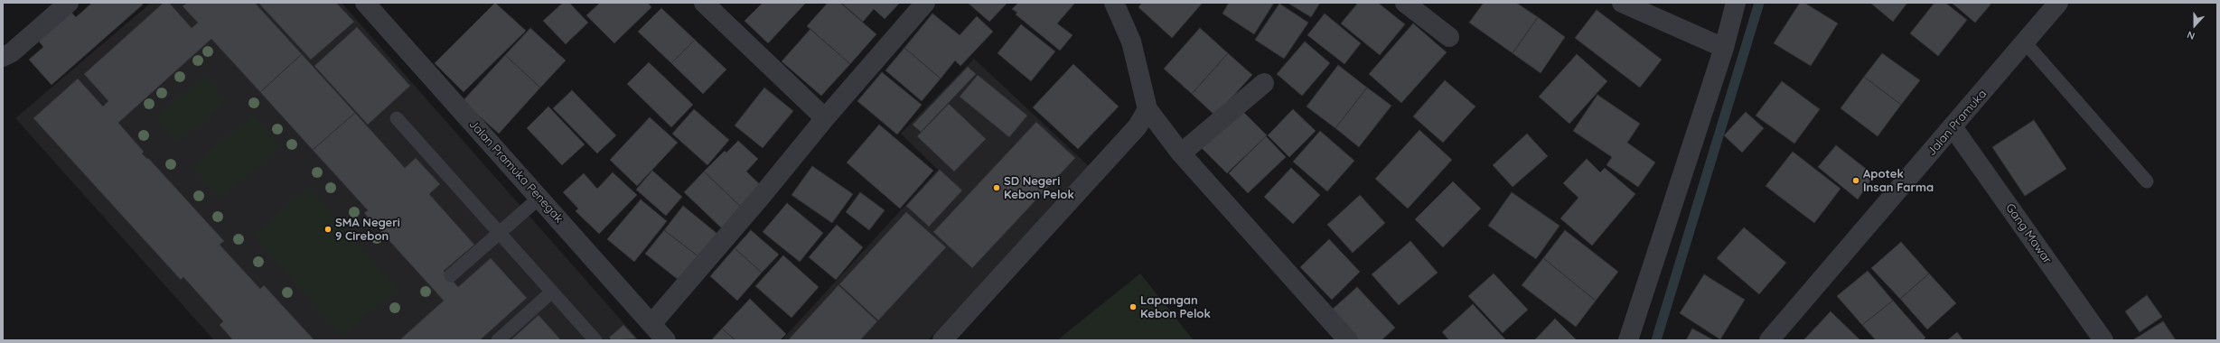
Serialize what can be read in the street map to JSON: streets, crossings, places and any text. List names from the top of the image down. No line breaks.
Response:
{"streets":{"street":["Jalan Pramuka","Jalan Pramuka Penegak","Gang Mawar"]},"crossings":[["Jalan Pramuka","Gang Mawar"]],"places":["Apotek Insan Farma","SD Negeri Kebon Pelok","SMA Negeri 9 Cirebon","Lapangan Kebon Pelok"],"north":"bottom"}
